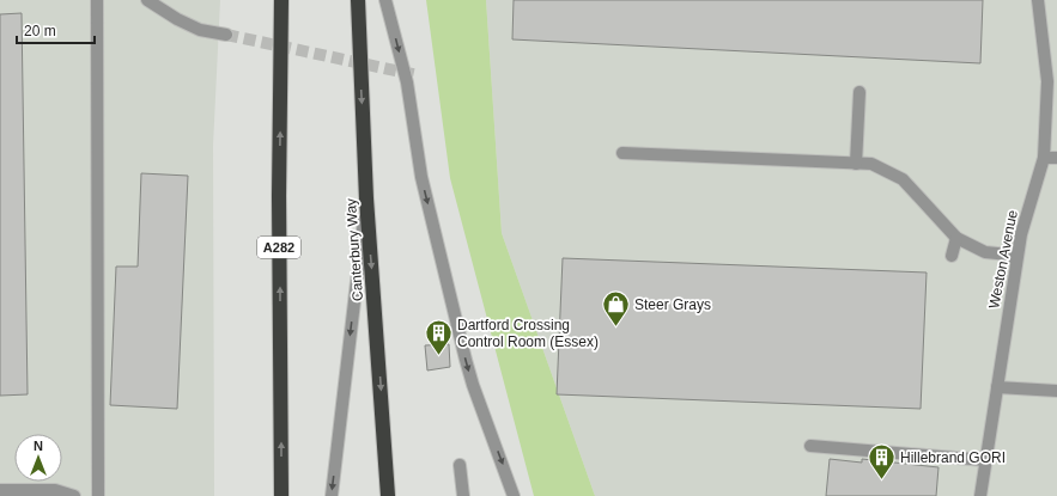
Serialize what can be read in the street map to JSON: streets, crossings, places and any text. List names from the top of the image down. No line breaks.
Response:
{"streets":{"highway":["A282","Canterbury Way"],"street":["Weston Avenue"]},"places":{"shop":["Steer Grays"],"building":["Dartford Crossing Control Room (Essex)","Hillebrand GORI"]},"scale_bar":"20 m","north":"top"}
